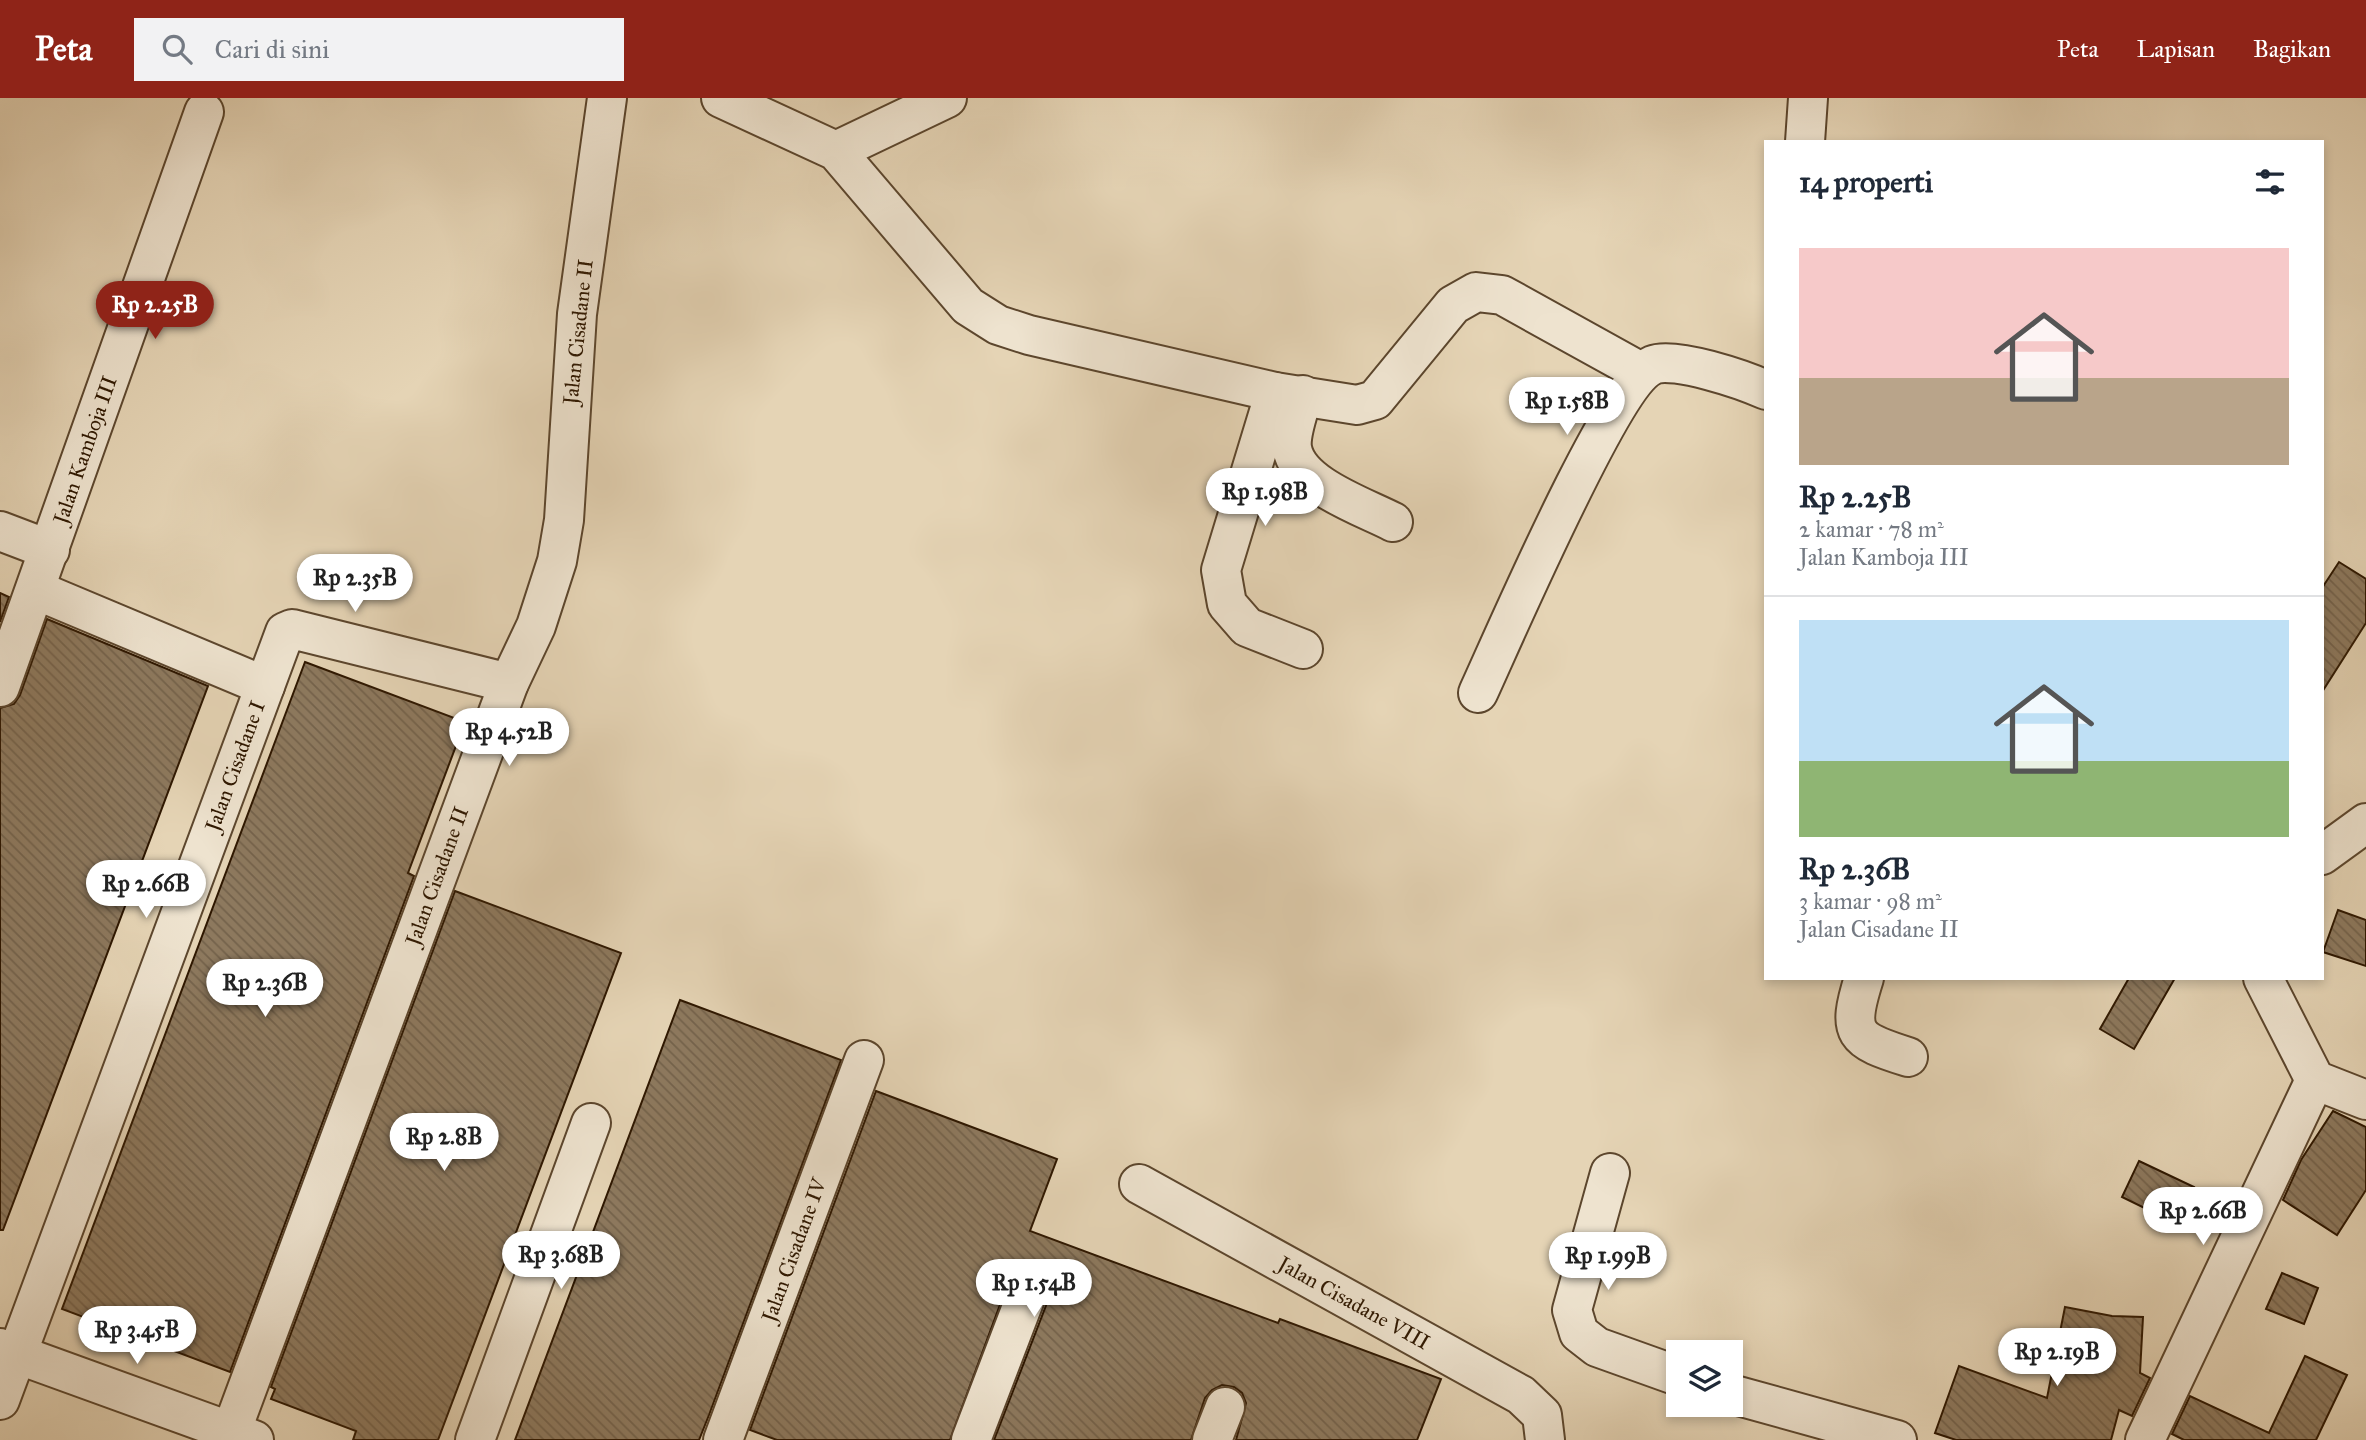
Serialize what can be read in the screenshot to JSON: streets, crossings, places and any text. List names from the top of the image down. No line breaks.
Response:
{"streets":{"street":["Jalan Cisadane II","Jalan Kamboja III","Jalan Cisadane I","Jalan Cisadane IV","Jalan Cisadane VIII"]},"crossings":[["Jalan Kamboja III","Jalan Cisadane I"]],"page":{"header":"Peta","search":"Cari di sini","nav":["Peta","Lapisan","Bagikan"],"heading":"14 properti","list":[{"name":"Rp 2.25B","note":"2 kamar · 78 m² · Jalan Kamboja III"},{"name":"Rp 2.36B","note":"3 kamar · 98 m² · Jalan Cisadane II"}],"price":["Rp 2.25B","Rp 1.58B","Rp 1.98B","Rp 2.35B","Rp 4.52B","Rp 2.66B","Rp 2.36B","Rp 2.8B","Rp 2.66B","Rp 3.68B","Rp 1.99B","Rp 1.54B","Rp 3.45B","Rp 2.19B"]}}
